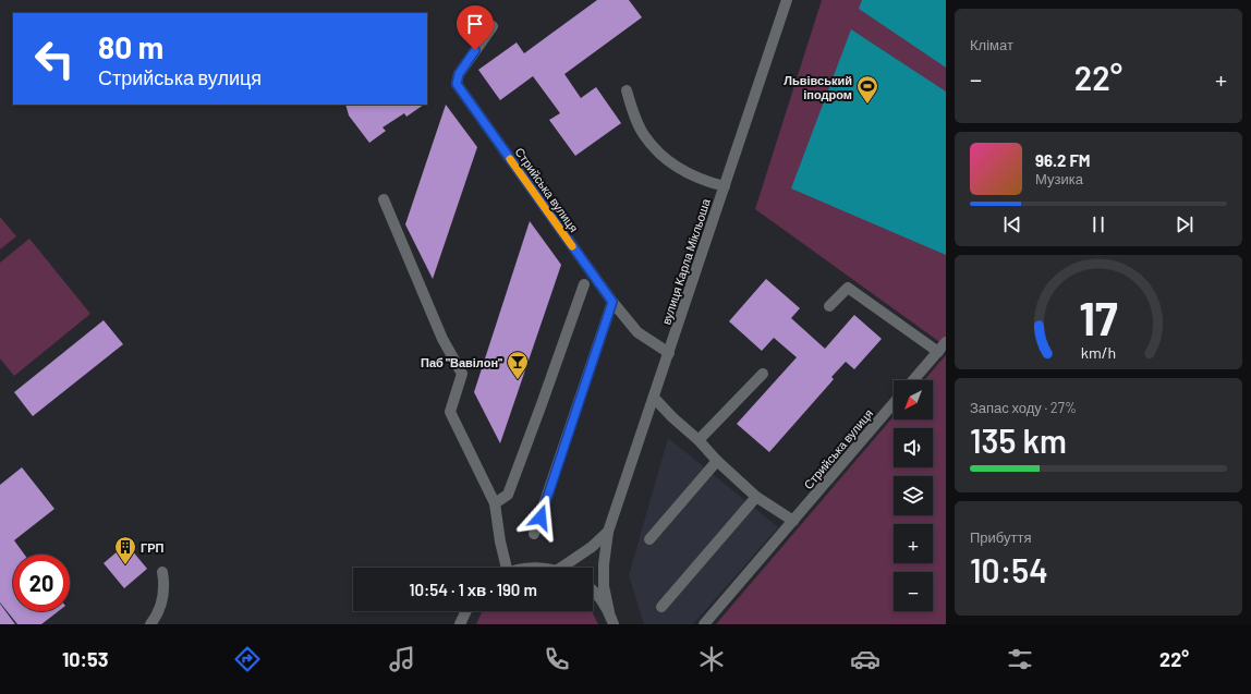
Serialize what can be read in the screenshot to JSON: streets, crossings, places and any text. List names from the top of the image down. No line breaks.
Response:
{"streets":{"street":["Стрийська вулиця","вулиця Карла Мікльоша"]},"crossings":[["Стрийська вулиця","вулиця Карла Мікльоша"]],"places":{"sports":["Львівський іподром"],"bar":["Паб \"Вавілон\""],"building":["ГРП"]},"north":"bottom left","page":{"tile":["Клімат",["Запас ходу · 27%","135 km"],["Прибуття","10:54"]],"turn":["80 m","Стрийська вулиця"],"heat":["−","22°","+"],"song":["96.2 FM","Музика"],"map_buttons":["+","−"],"limit":"20","trip":"10:54 · 1 хв · 190 m","tabs":["10:53","22°"],"gauge":["17","km/h"]}}
